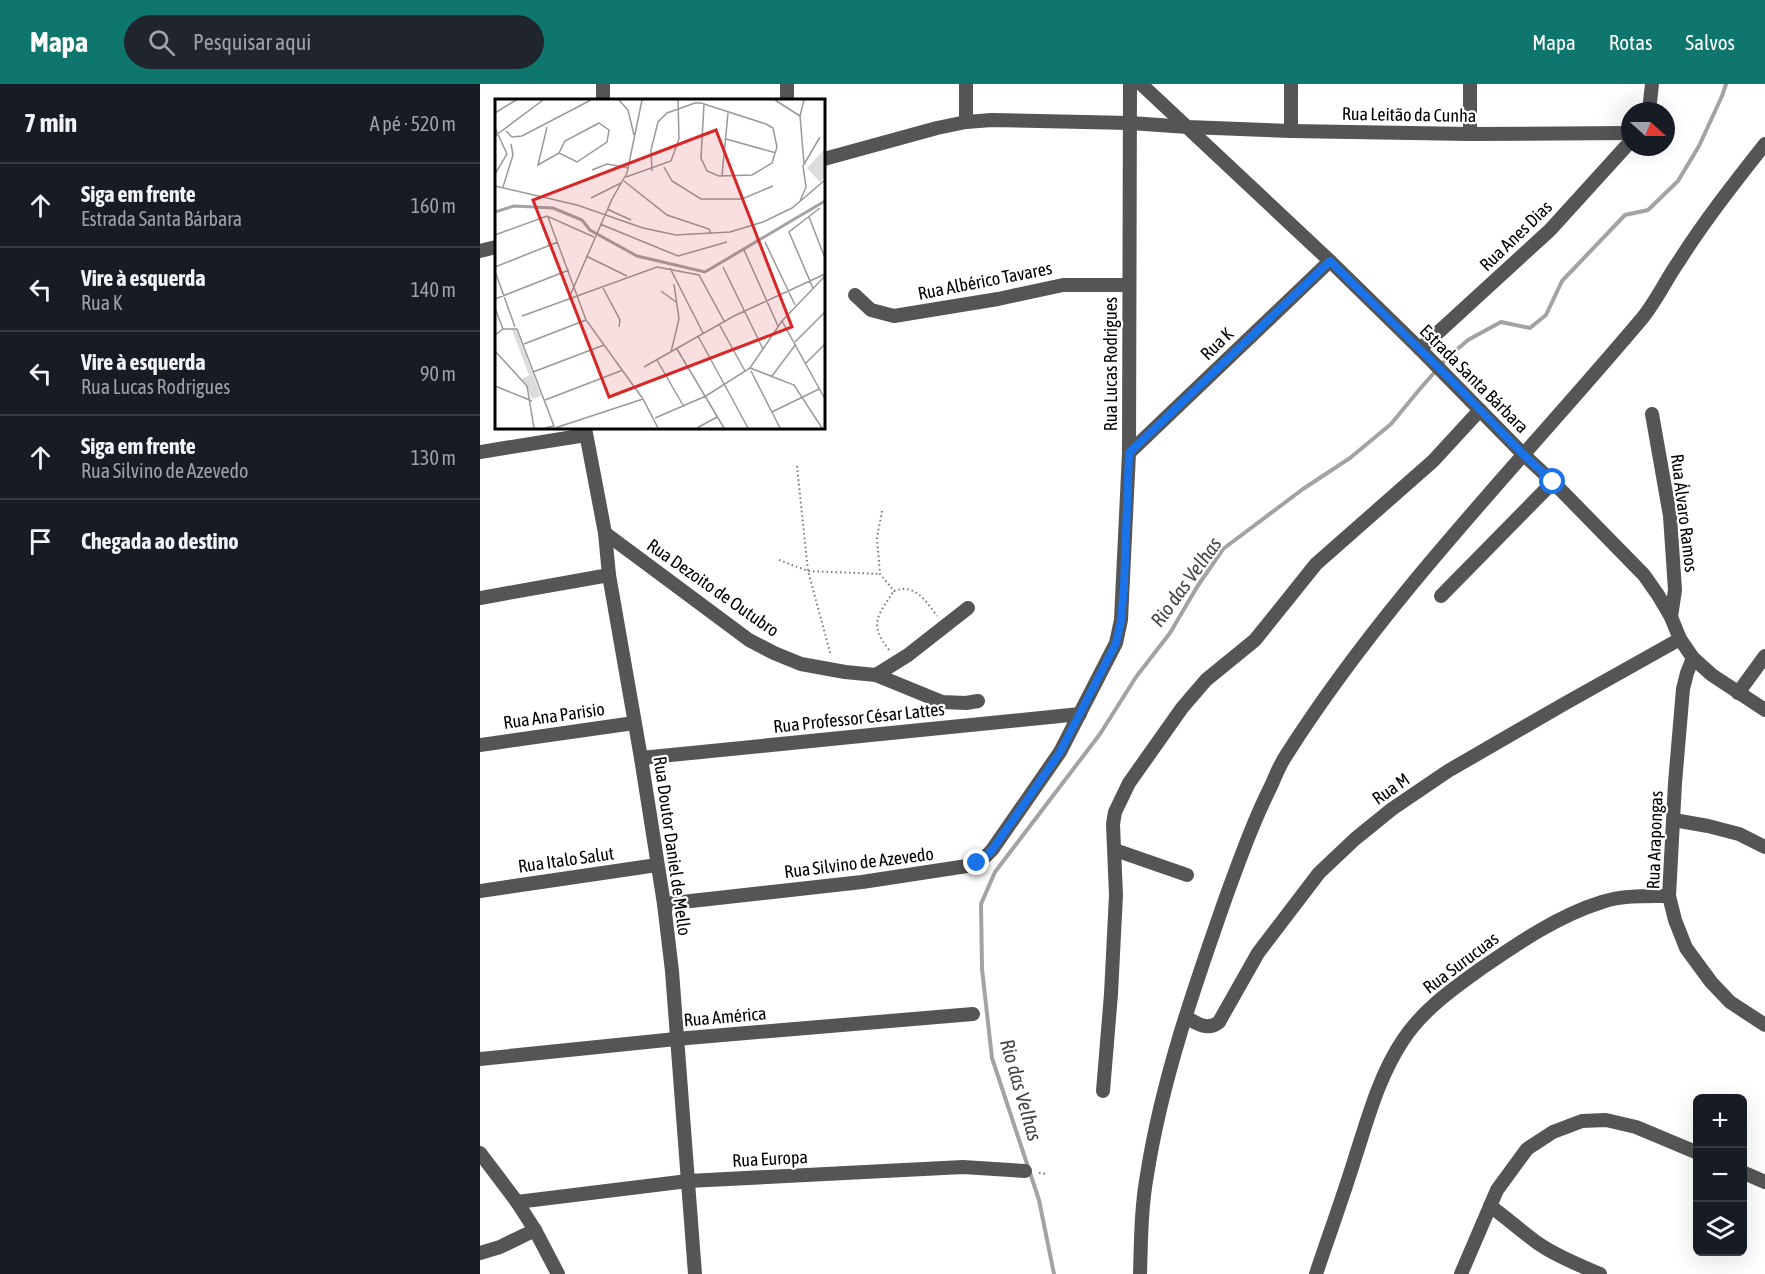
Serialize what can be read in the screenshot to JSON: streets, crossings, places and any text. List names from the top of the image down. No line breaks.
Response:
{"streets":{"street":["Rua Leitão da Cunha","Rua Anes Dias","Rua Albérico Tavares","Rua K","Rua Lucas Rodrigues","Estrada Santa Bárbara","Rua Álvaro Ramos","Rua Dezoito de Outubro","Rua Ana Parisio","Rua Professor César Lattes","Rua M","Rua Arapongas","Rua Doutor Daniel de Mello","Rua Italo Salut","Rua Silvino de Azevedo","Rua Surucuas","Rua América","Rua Europa"]},"crossings":[["Rua Leitão da Cunha","Rua Lucas Rodrigues"],["Rua Leitão da Cunha","Estrada Santa Bárbara"],["Rua Anes Dias","Estrada Santa Bárbara"],["Rua Albérico Tavares","Rua Lucas Rodrigues"],["Rua K","Rua Lucas Rodrigues"],["Rua K","Estrada Santa Bárbara"],["Rua Lucas Rodrigues","Rua Silvino de Azevedo"],["Estrada Santa Bárbara","Rua Álvaro Ramos"],["Estrada Santa Bárbara","Rua M"],["Estrada Santa Bárbara","Rua Arapongas"],["Rua Dezoito de Outubro","Rua Doutor Daniel de Mello"],["Rua Ana Parisio","Rua Doutor Daniel de Mello"],["Rua Professor César Lattes","Rua Doutor Daniel de Mello"],["Rua Professor César Lattes","Rua Silvino de Azevedo"],["Rua Arapongas","Rua Surucuas"],["Rua Doutor Daniel de Mello","Rua Italo Salut"],["Rua Doutor Daniel de Mello","Rua Silvino de Azevedo"],["Rua Doutor Daniel de Mello","Rua América"],["Rua Doutor Daniel de Mello","Rua Europa"]],"water":["Rio das Velhas"],"north":"right","page":{"header":"Mapa","search":"Pesquisar aqui","nav":["Mapa","Rotas","Salvos"],"heading":["7 min","A pé · 520 m"],"list":[["Siga em frente","Estrada Santa Bárbara","160 m"],["Vire à esquerda","Rua K","140 m"],["Vire à esquerda","Rua Lucas Rodrigues","90 m"],["Siga em frente","Rua Silvino de Azevedo","130 m"],"Chegada ao destino"],"map_buttons":["+","−"]}}
